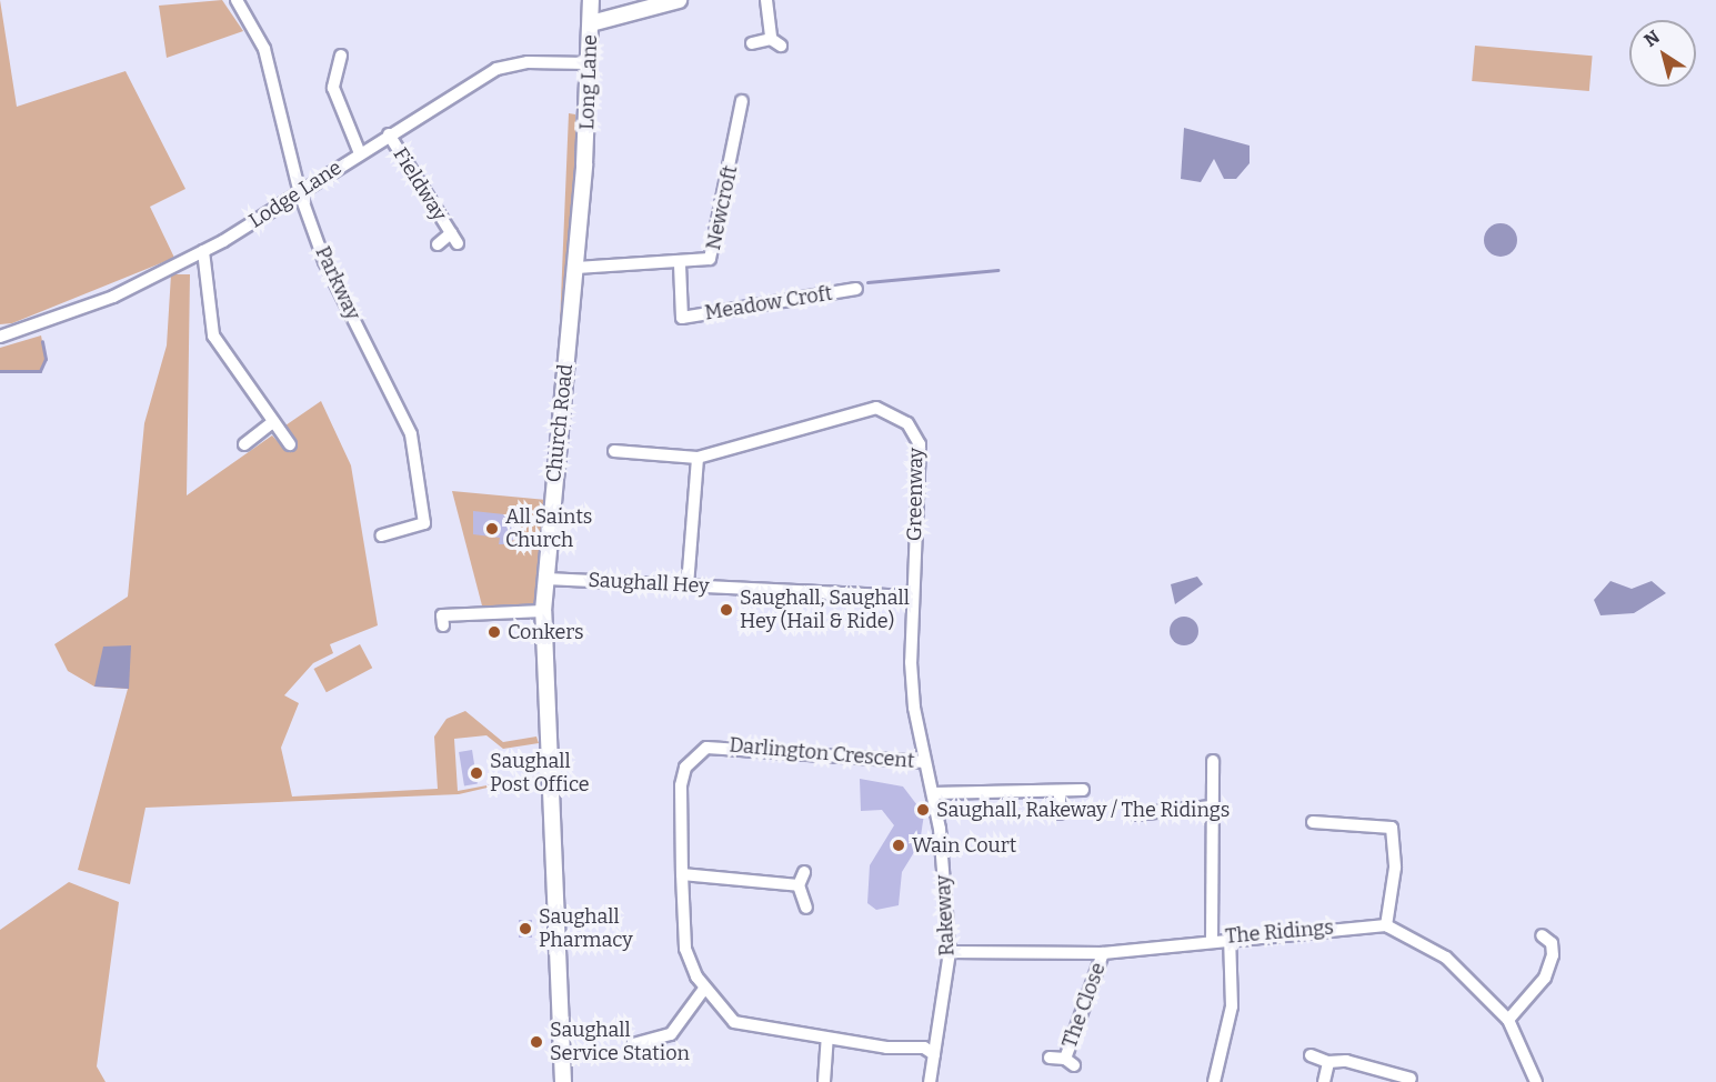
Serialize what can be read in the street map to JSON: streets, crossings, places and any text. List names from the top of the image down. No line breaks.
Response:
{"streets":{"street":["Long Lane","Fieldway","Lodge Lane","Newcroft","Parkway","Meadow Croft","Church Road","Greenway","Saughall Hey","Darlington Crescent","Rakeway","The Ridings","The Close"]},"crossings":[["Long Lane","Lodge Lane"],["Long Lane","Church Road"],["Fieldway","Lodge Lane"],["Lodge Lane","Parkway"],["Newcroft","Meadow Croft"],["Newcroft","Church Road"],["Church Road","Saughall Hey"],["Greenway","Saughall Hey"],["Greenway","Rakeway"],["Darlington Crescent","Rakeway"],["Rakeway","The Ridings"],["The Ridings","The Close"]],"places":["All Saints Church","Saughall, Saughall Hey (Hail & Ride)","Conkers","Saughall Post Office","Saughall, Rakeway / The Ridings","Wain Court","Saughall Pharmacy","Saughall Service Station"],"north":"top left"}
